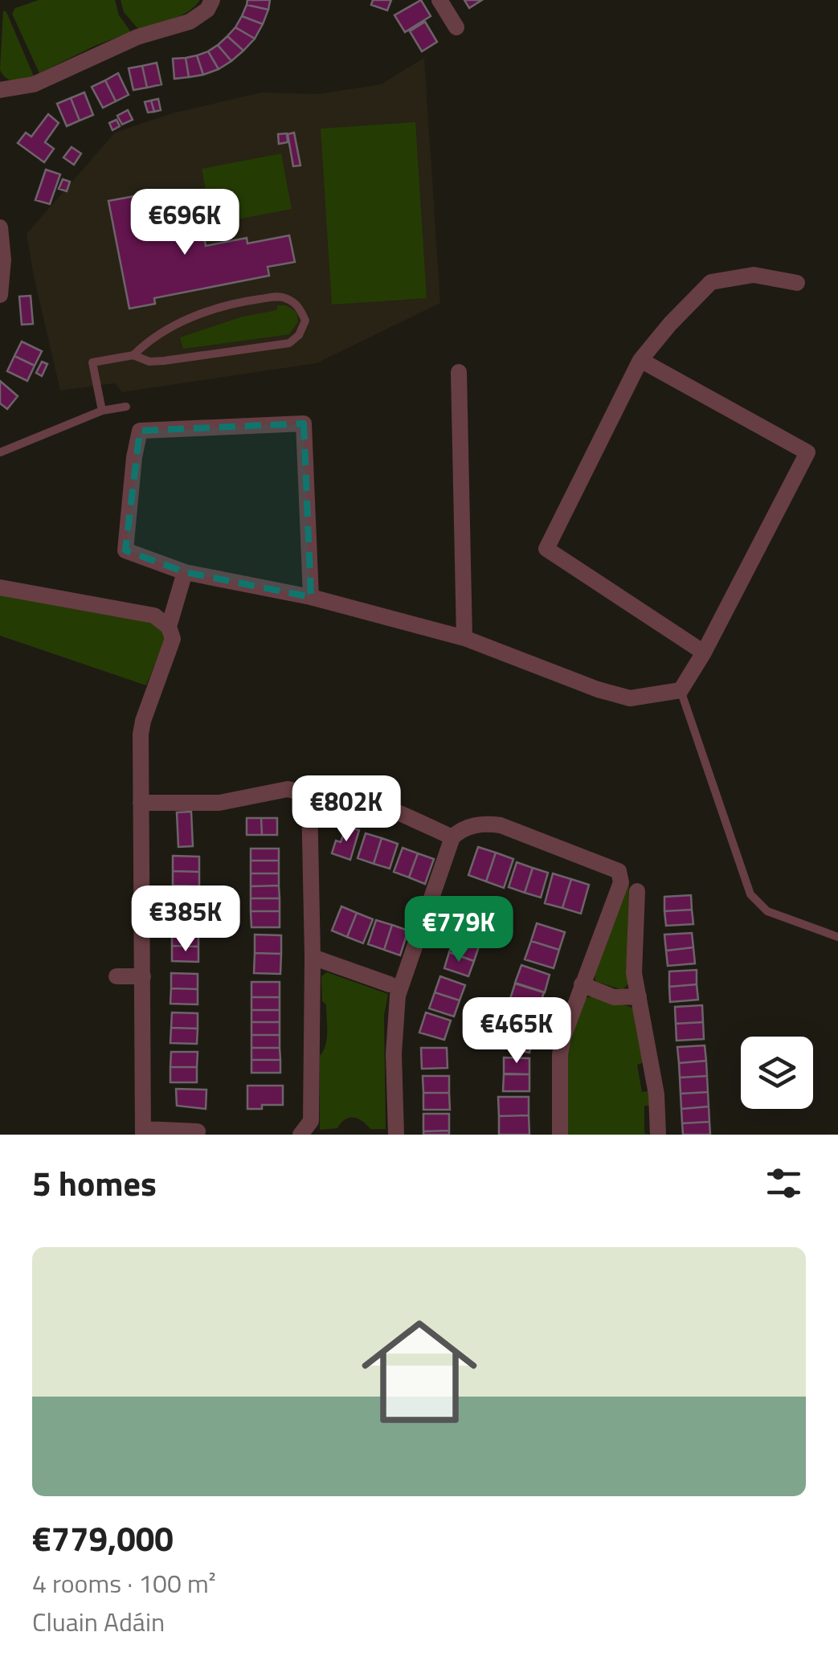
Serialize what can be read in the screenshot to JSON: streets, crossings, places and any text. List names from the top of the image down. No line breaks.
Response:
{"page":{"price":["€696K","€802K","€385K","€779K","€465K"],"heading":"5 homes","list":[{"name":"€779,000","note":"4 rooms · 100 m² · Cluain Adáin"}]}}
